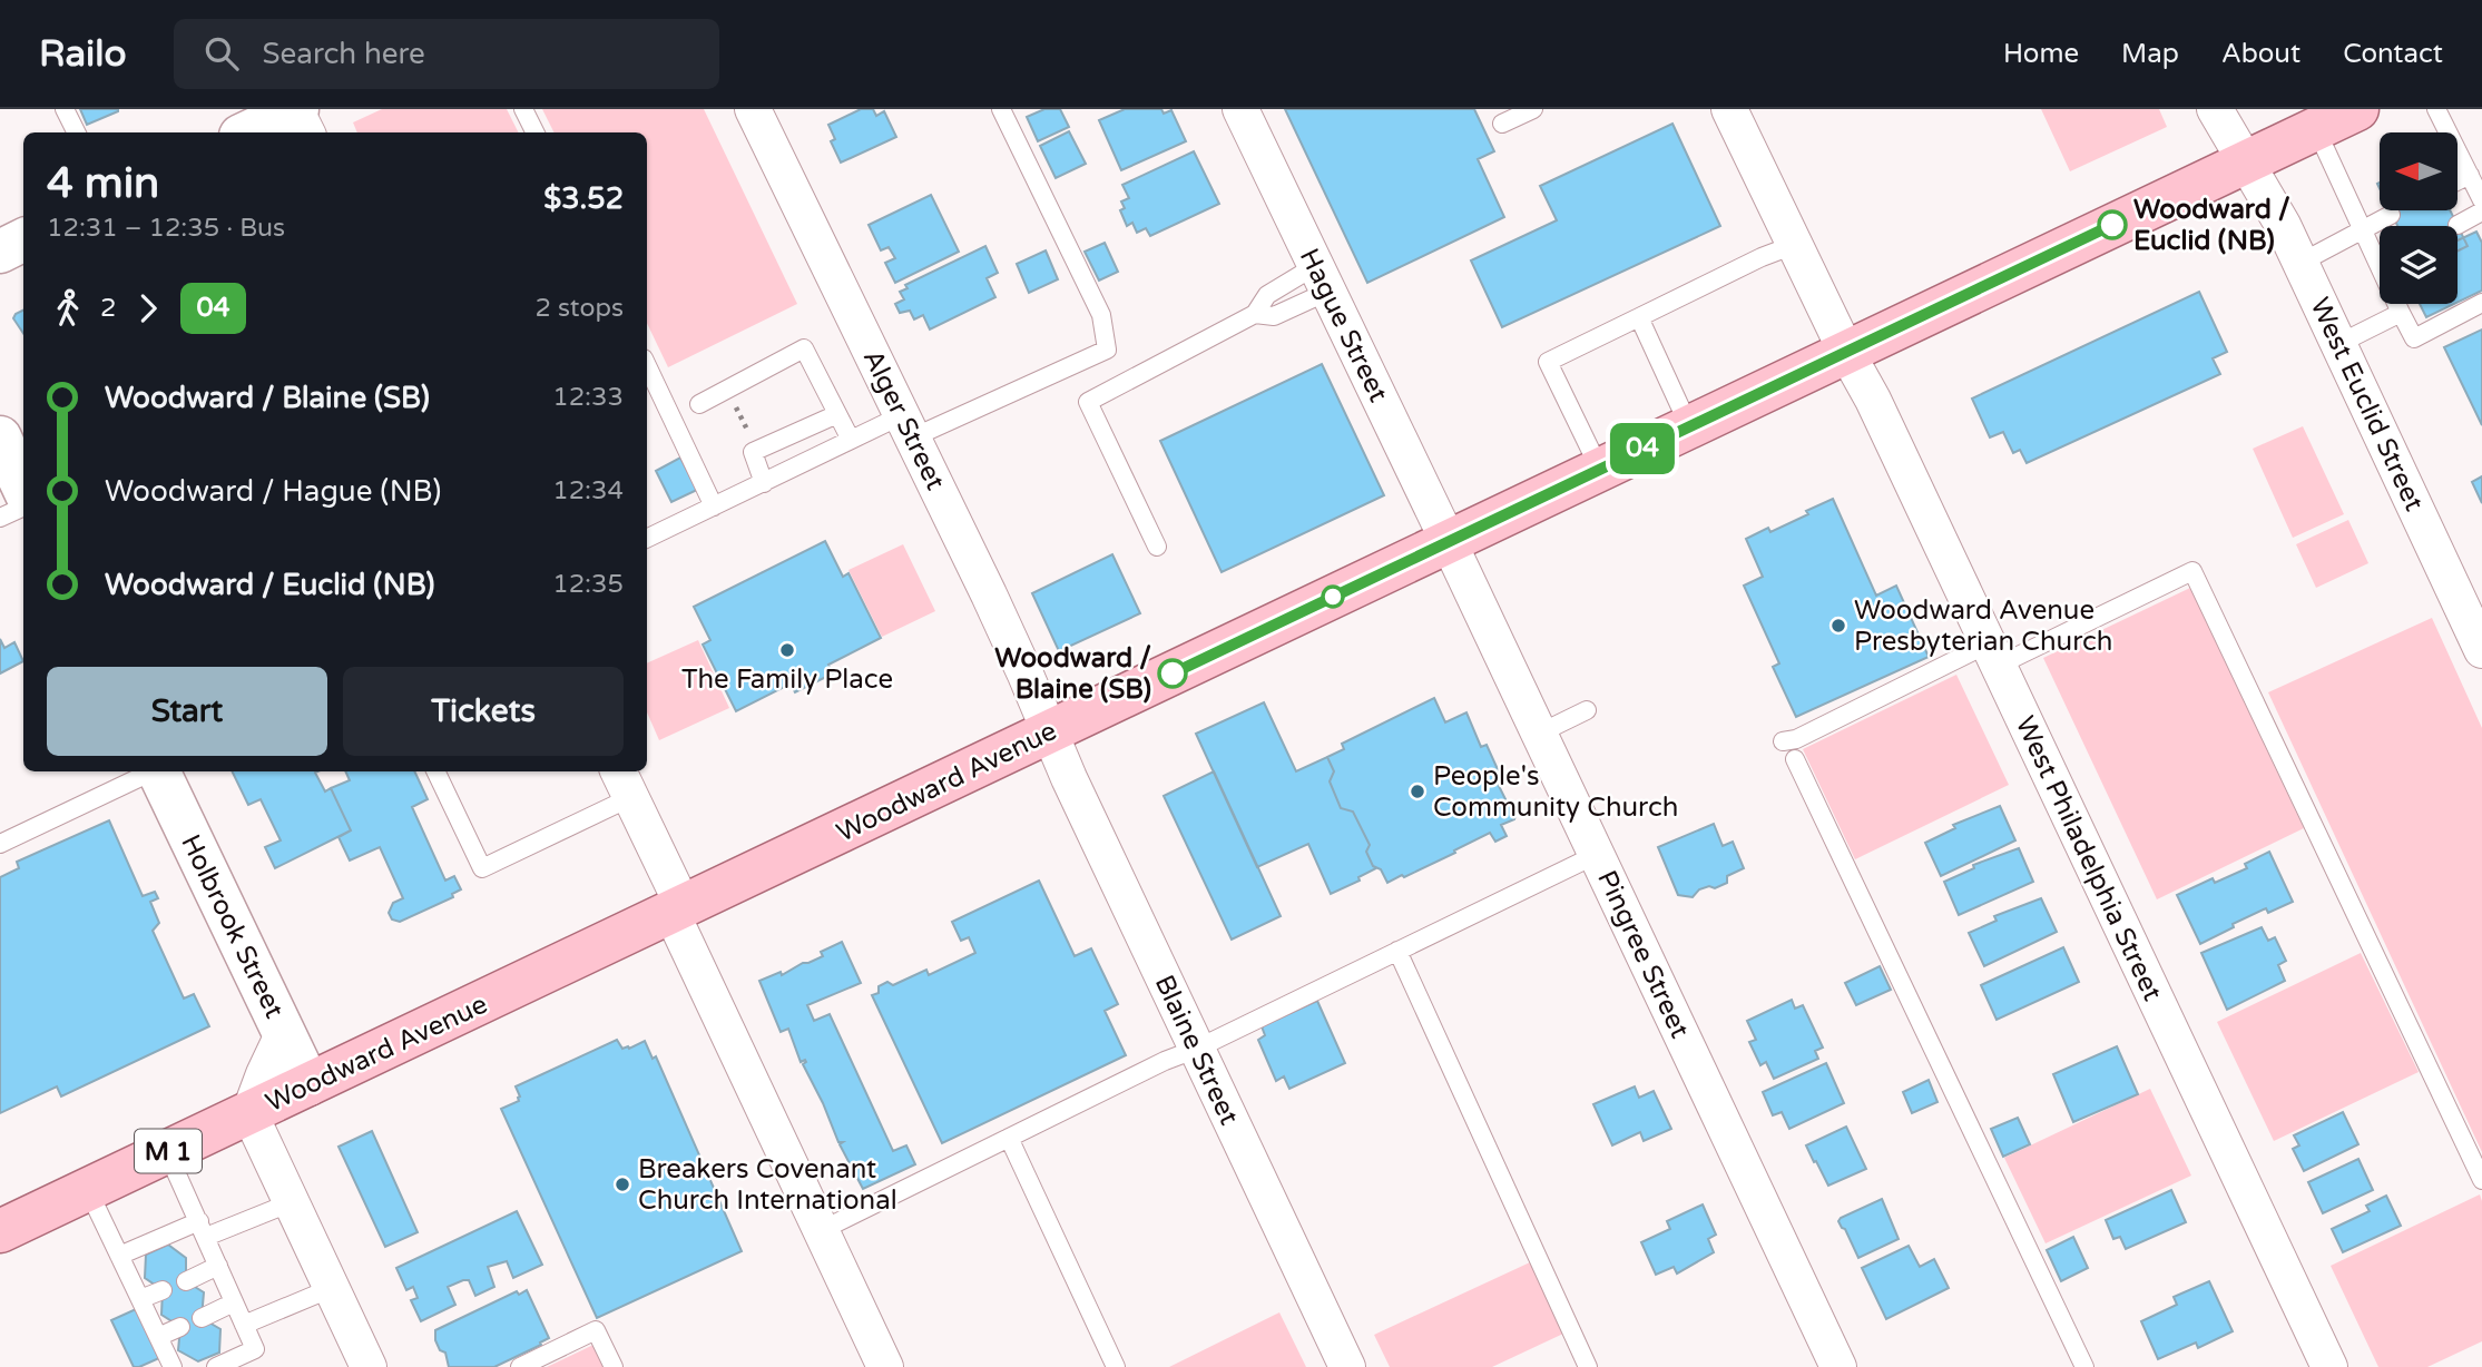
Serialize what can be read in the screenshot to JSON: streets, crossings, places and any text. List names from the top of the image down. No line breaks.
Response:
{"streets":{"main road":["Woodward Avenue","M 1"],"street":["Hague Street","West Euclid Street","Alger Street","West Philadelphia Street","Holbrook Street","Pingree Street","Blaine Street"]},"crossings":[["Hague Street","Woodward Avenue"],["Hague Street","Pingree Street"],["West Euclid Street","Woodward Avenue"],["Alger Street","Woodward Avenue"],["Alger Street","Blaine Street"],["Woodward Avenue","West Philadelphia Street"],["Woodward Avenue","Holbrook Street"],["Woodward Avenue","Pingree Street"],["Woodward Avenue","Blaine Street"]],"places":["Woodward / Euclid (NB)","Woodward Avenue Presbyterian Church","The Family Place","Woodward / Blaine (SB)","People's Community Church","Breakers Covenant Church International"],"lines":["bus line 04"],"north":"left","page":{"header":"Railo","search":"Search here","nav":["Home","Map","About","Contact"],"on_map":"04","heading":["4 min","12:31 – 12:35 · Bus","$3.52"],"legs":["2","04","2 stops"],"list":[{"name":"Woodward / Blaine (SB)","value":"12:33"},{"name":"Woodward / Hague (NB)","value":"12:34"},{"name":"Woodward / Euclid (NB)","value":"12:35"}],"buttons":["Start","Tickets"]}}
